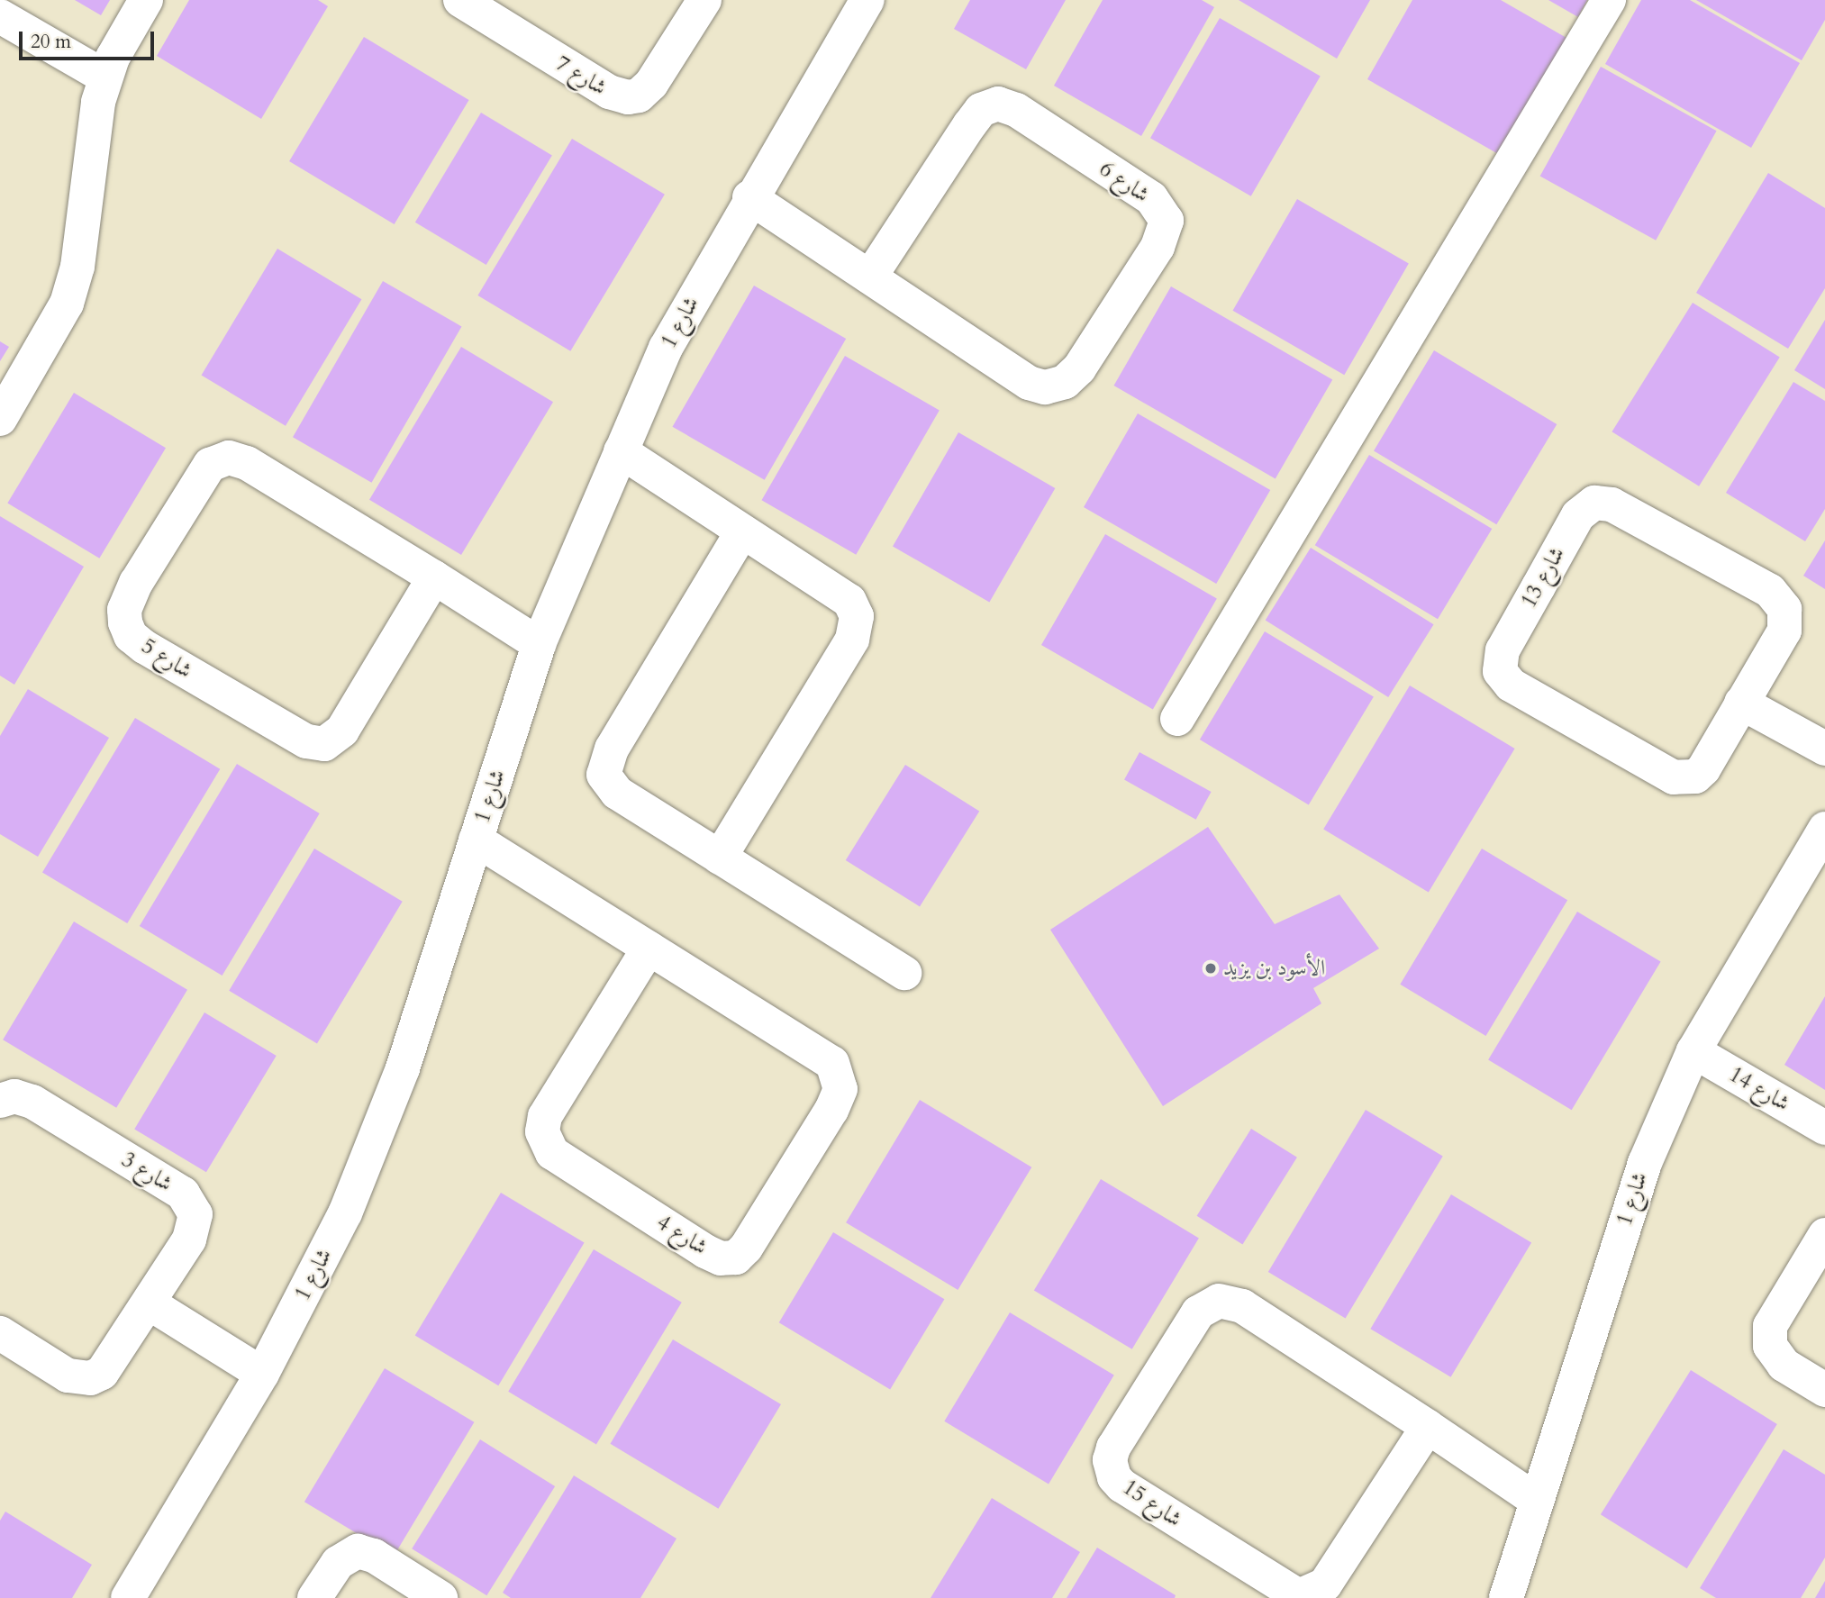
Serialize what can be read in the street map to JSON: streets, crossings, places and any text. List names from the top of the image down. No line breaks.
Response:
{"streets":{"street":["شارع 7","شارع 6","شارع 1","شارع 13","شارع 5","شارع 14","شارع 3","شارع 4","شارع 15"]},"crossings":[["شارع 6","شارع 1"],["شارع 1","شارع 5"],["شارع 1","شارع 14"],["شارع 1","شارع 4"],["شارع 1","شارع 15"]],"places":["الأسود بن يزيد"],"scale_bar":"20 m"}
